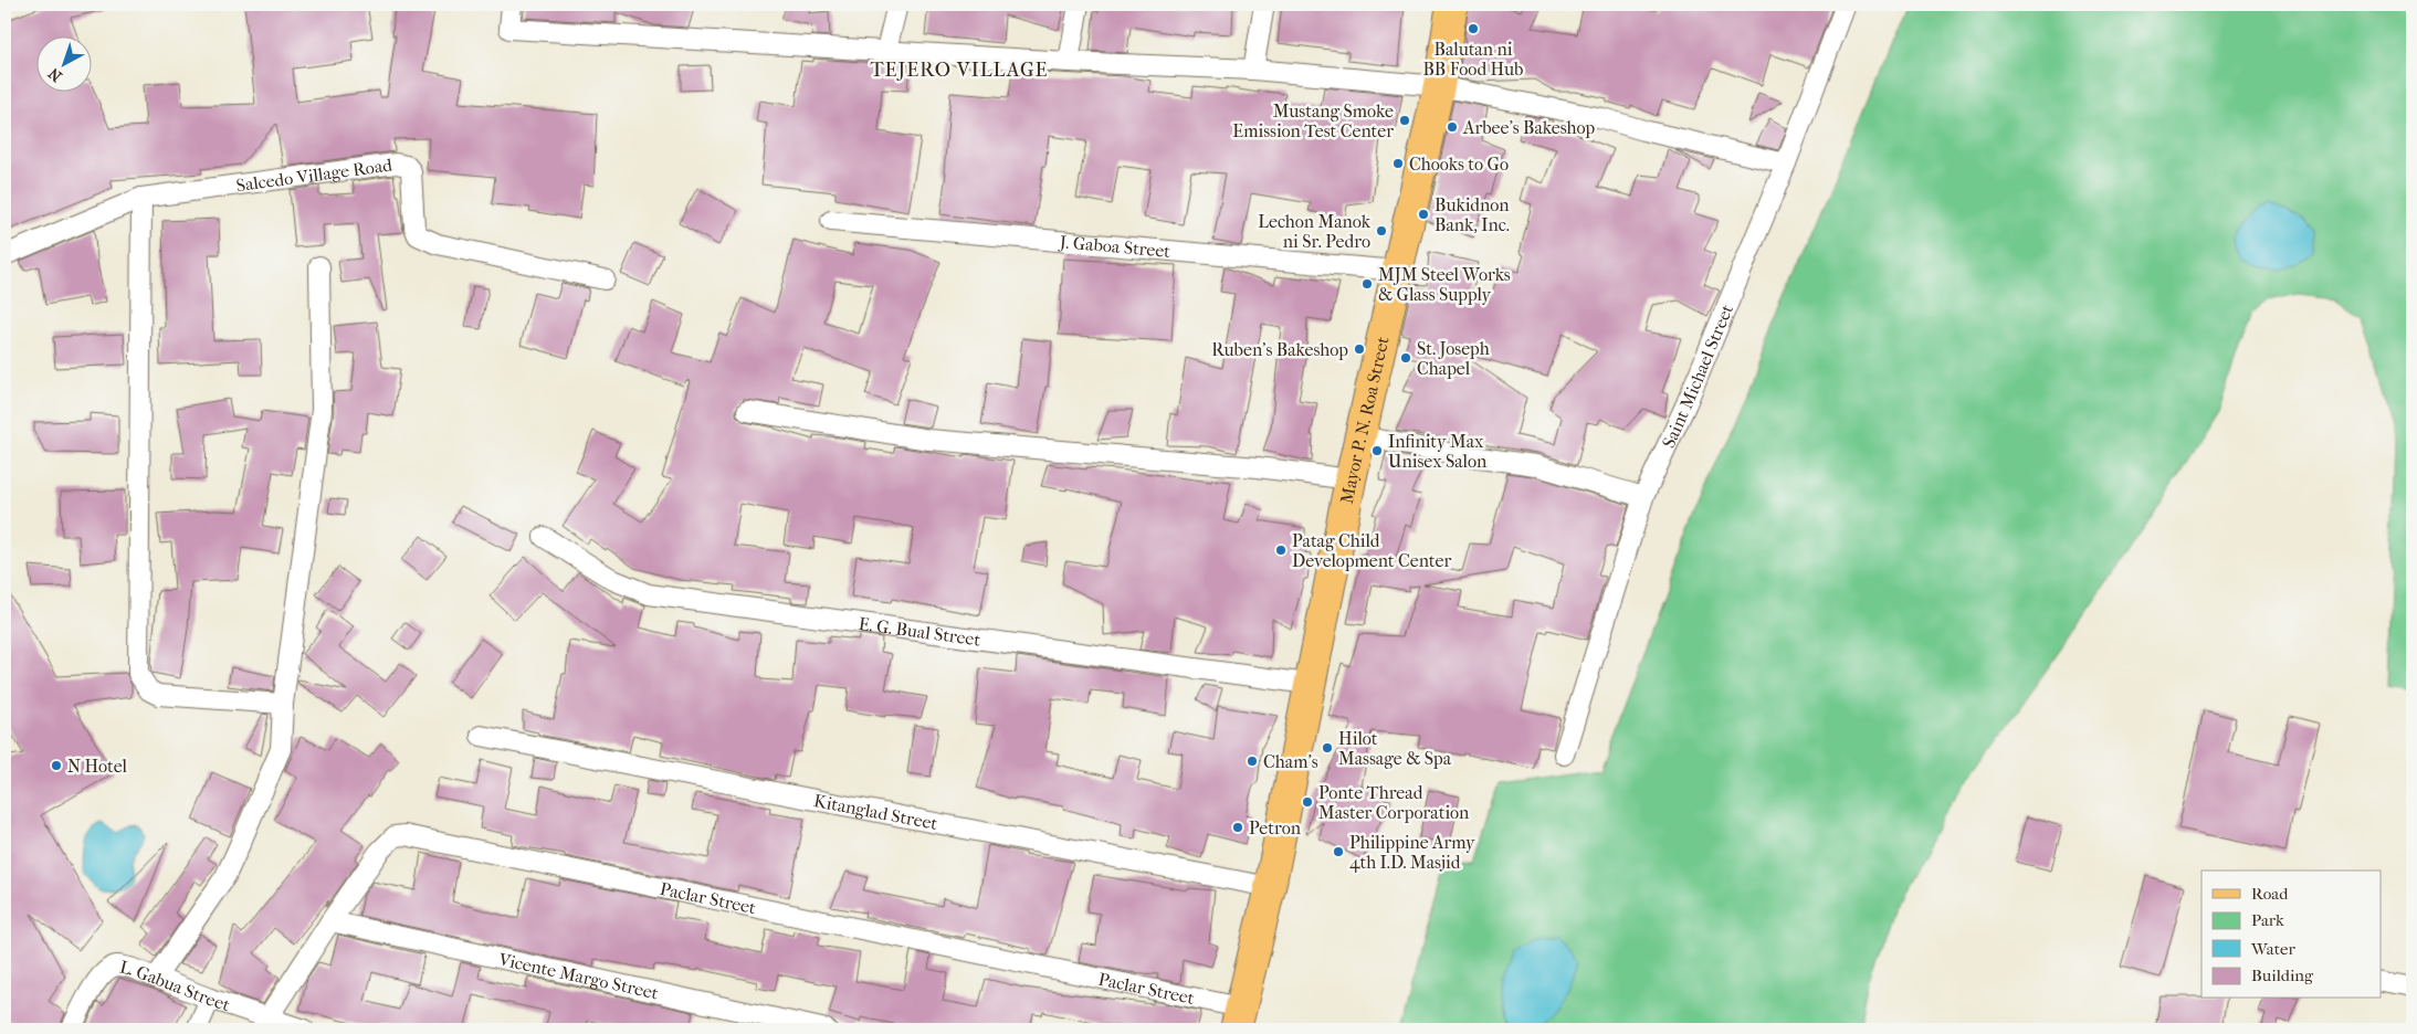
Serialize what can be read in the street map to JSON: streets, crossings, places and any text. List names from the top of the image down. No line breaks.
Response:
{"streets":{"main road":["Mayor P. N. Roa Street"],"street":["Salcedo Village Road","J. Gaboa Street","Saint Michael Street","E. G. Bual Street","Kitanglad Street","Paclar Street","Vicente Margo Street","L. Gabua Street"]},"crossings":[["J. Gaboa Street","Mayor P. N. Roa Street"],["Mayor P. N. Roa Street","E. G. Bual Street"],["Mayor P. N. Roa Street","Kitanglad Street"],["Mayor P. N. Roa Street","Paclar Street"],["Paclar Street","Vicente Margo Street"],["Paclar Street","L. Gabua Street"]],"districts":["TEJERO VILLAGE"],"places":["Balutan ni BB Food Hub","Mustang Smoke Emission Test Center","Arbee’s Bakeshop","Chooks to Go","Bukidnon Bank, Inc.","Lechon Manok ni Sr. Pedro","MJM Steel Works & Glass Supply","Ruben’s Bakeshop","St. Joseph Chapel","Infinity Max Unisex Salon","Patag Child Development Center","Hilot Massage & Spa","Cham’s","N Hotel","Ponte Thread Master Corporation","Petron","Philippine Army 4th I.D. Masjid"],"legend":["Road","Park","Water","Building"],"north":"bottom left"}
